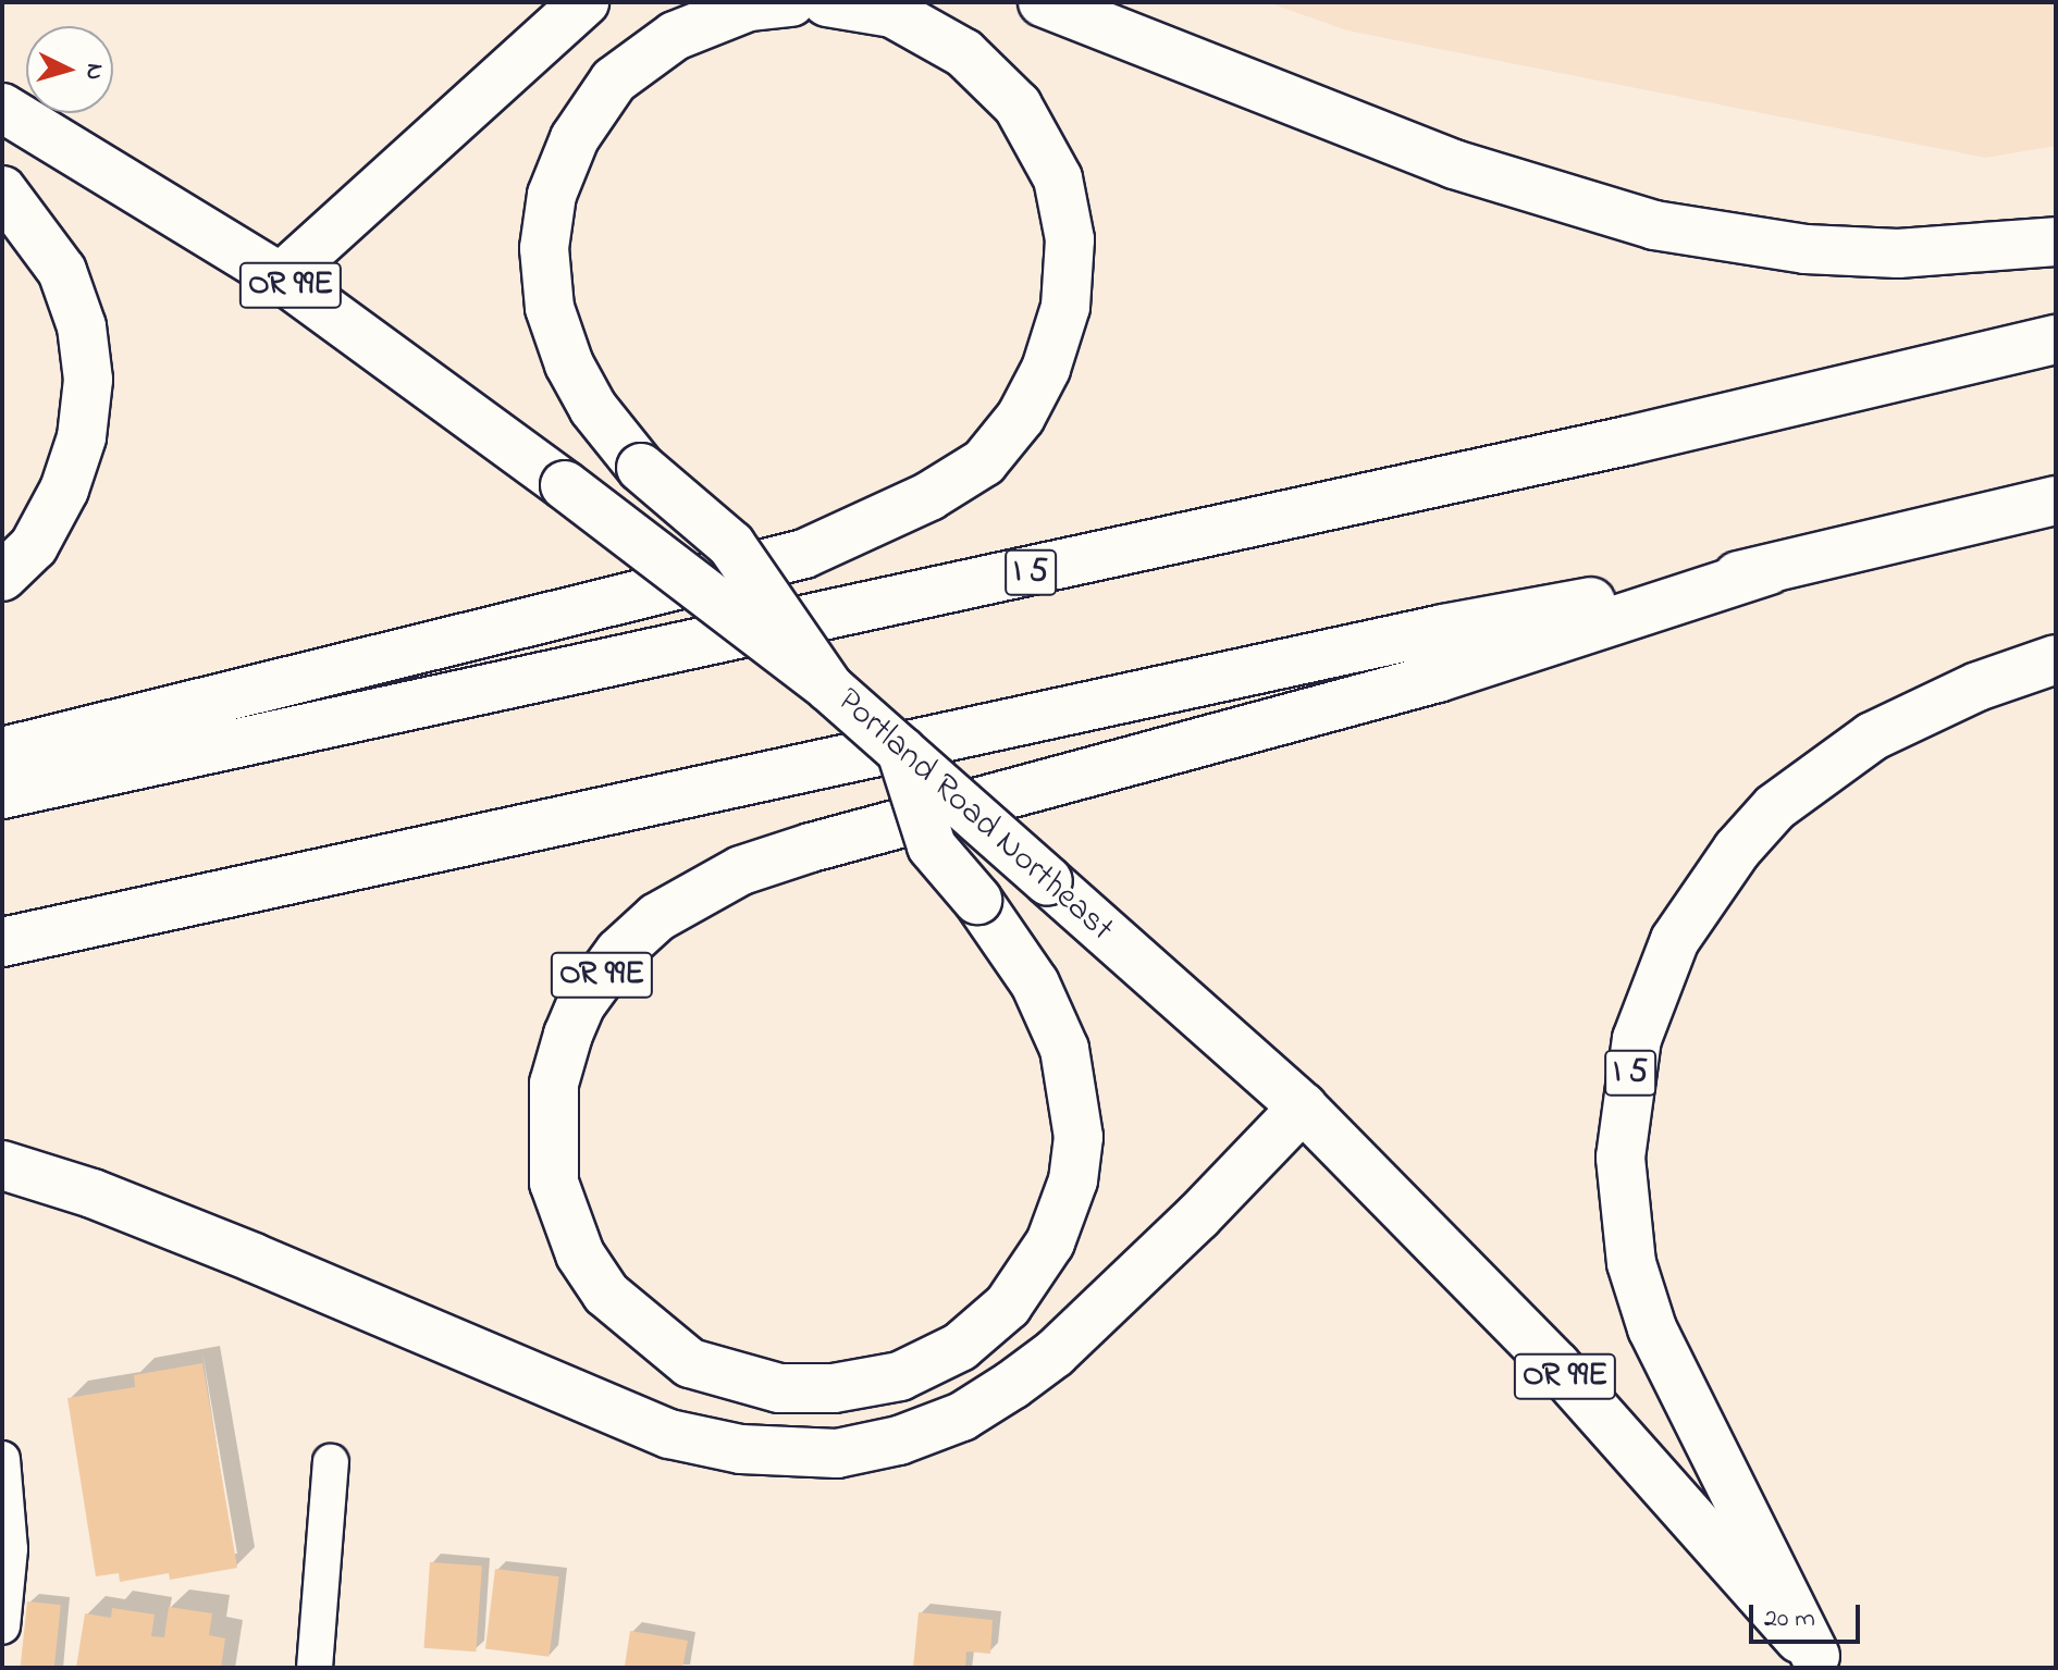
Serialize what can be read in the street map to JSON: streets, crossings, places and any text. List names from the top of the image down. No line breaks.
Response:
{"streets":{"main road":["OR 99E","I 5","Portland Road Northeast"]},"crossings":[["OR 99E","Portland Road Northeast"],["I 5","Portland Road Northeast"]],"scale_bar":"20 m","north":"right"}
